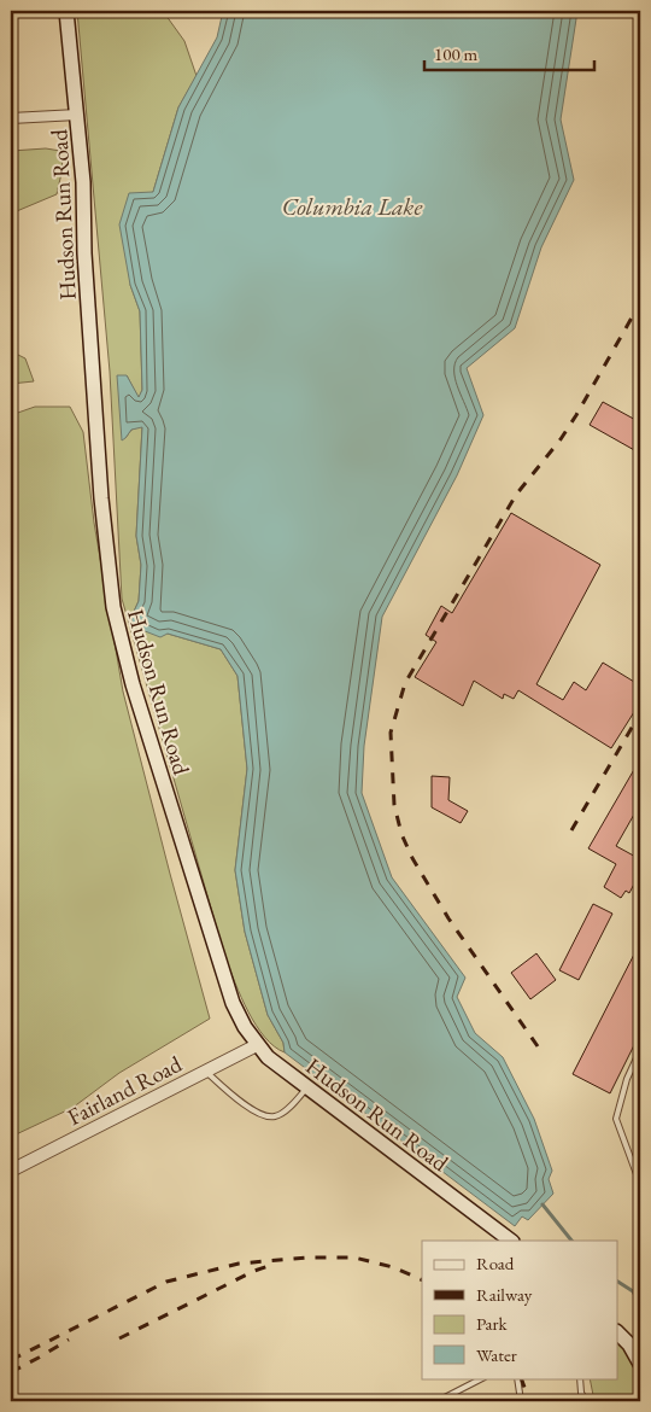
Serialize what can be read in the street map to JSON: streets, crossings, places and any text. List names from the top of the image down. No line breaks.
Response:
{"streets":{"main road":["Hudson Run Road"],"street":["Fairland Road"]},"crossings":[["Hudson Run Road","Fairland Road"]],"water":["Columbia Lake"],"legend":["Road","Railway","Park","Water"],"scale_bar":"100 m"}
